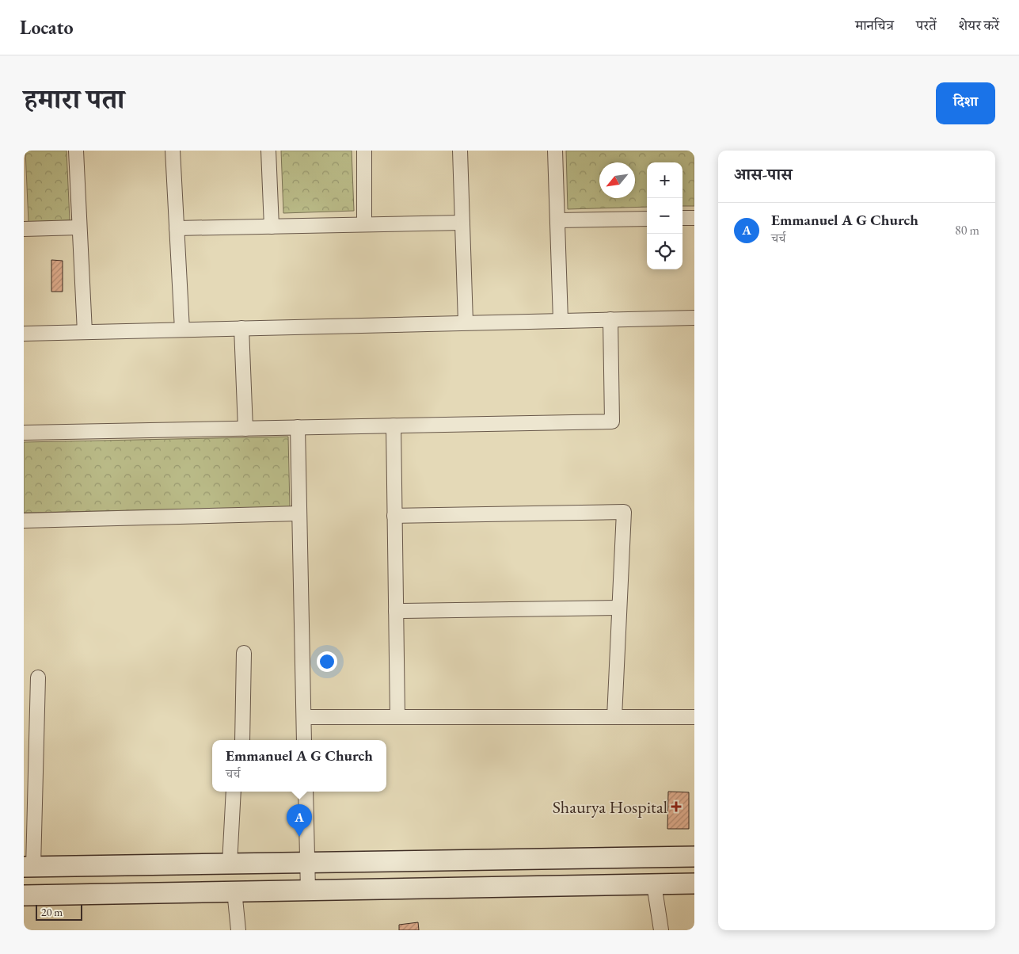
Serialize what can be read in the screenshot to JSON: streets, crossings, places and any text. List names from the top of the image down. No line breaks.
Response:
{"places":{"health":["Shaurya Hospital"]},"scale_bar":"20 m","north":"bottom left","page":{"header":"Locato","nav":["मानचित्र","परतें","शेयर करें"],"title":"हमारा पता","buttons":"दिशा","heading":"आस-पास","map_buttons":["+","−"],"list":[{"mark":"A","name":"Emmanuel A G Church","note":"चर्च","value":"80 m"}],"popup":["Emmanuel A G Church","चर्च"],"pins":"A","scale":"20 m"}}
